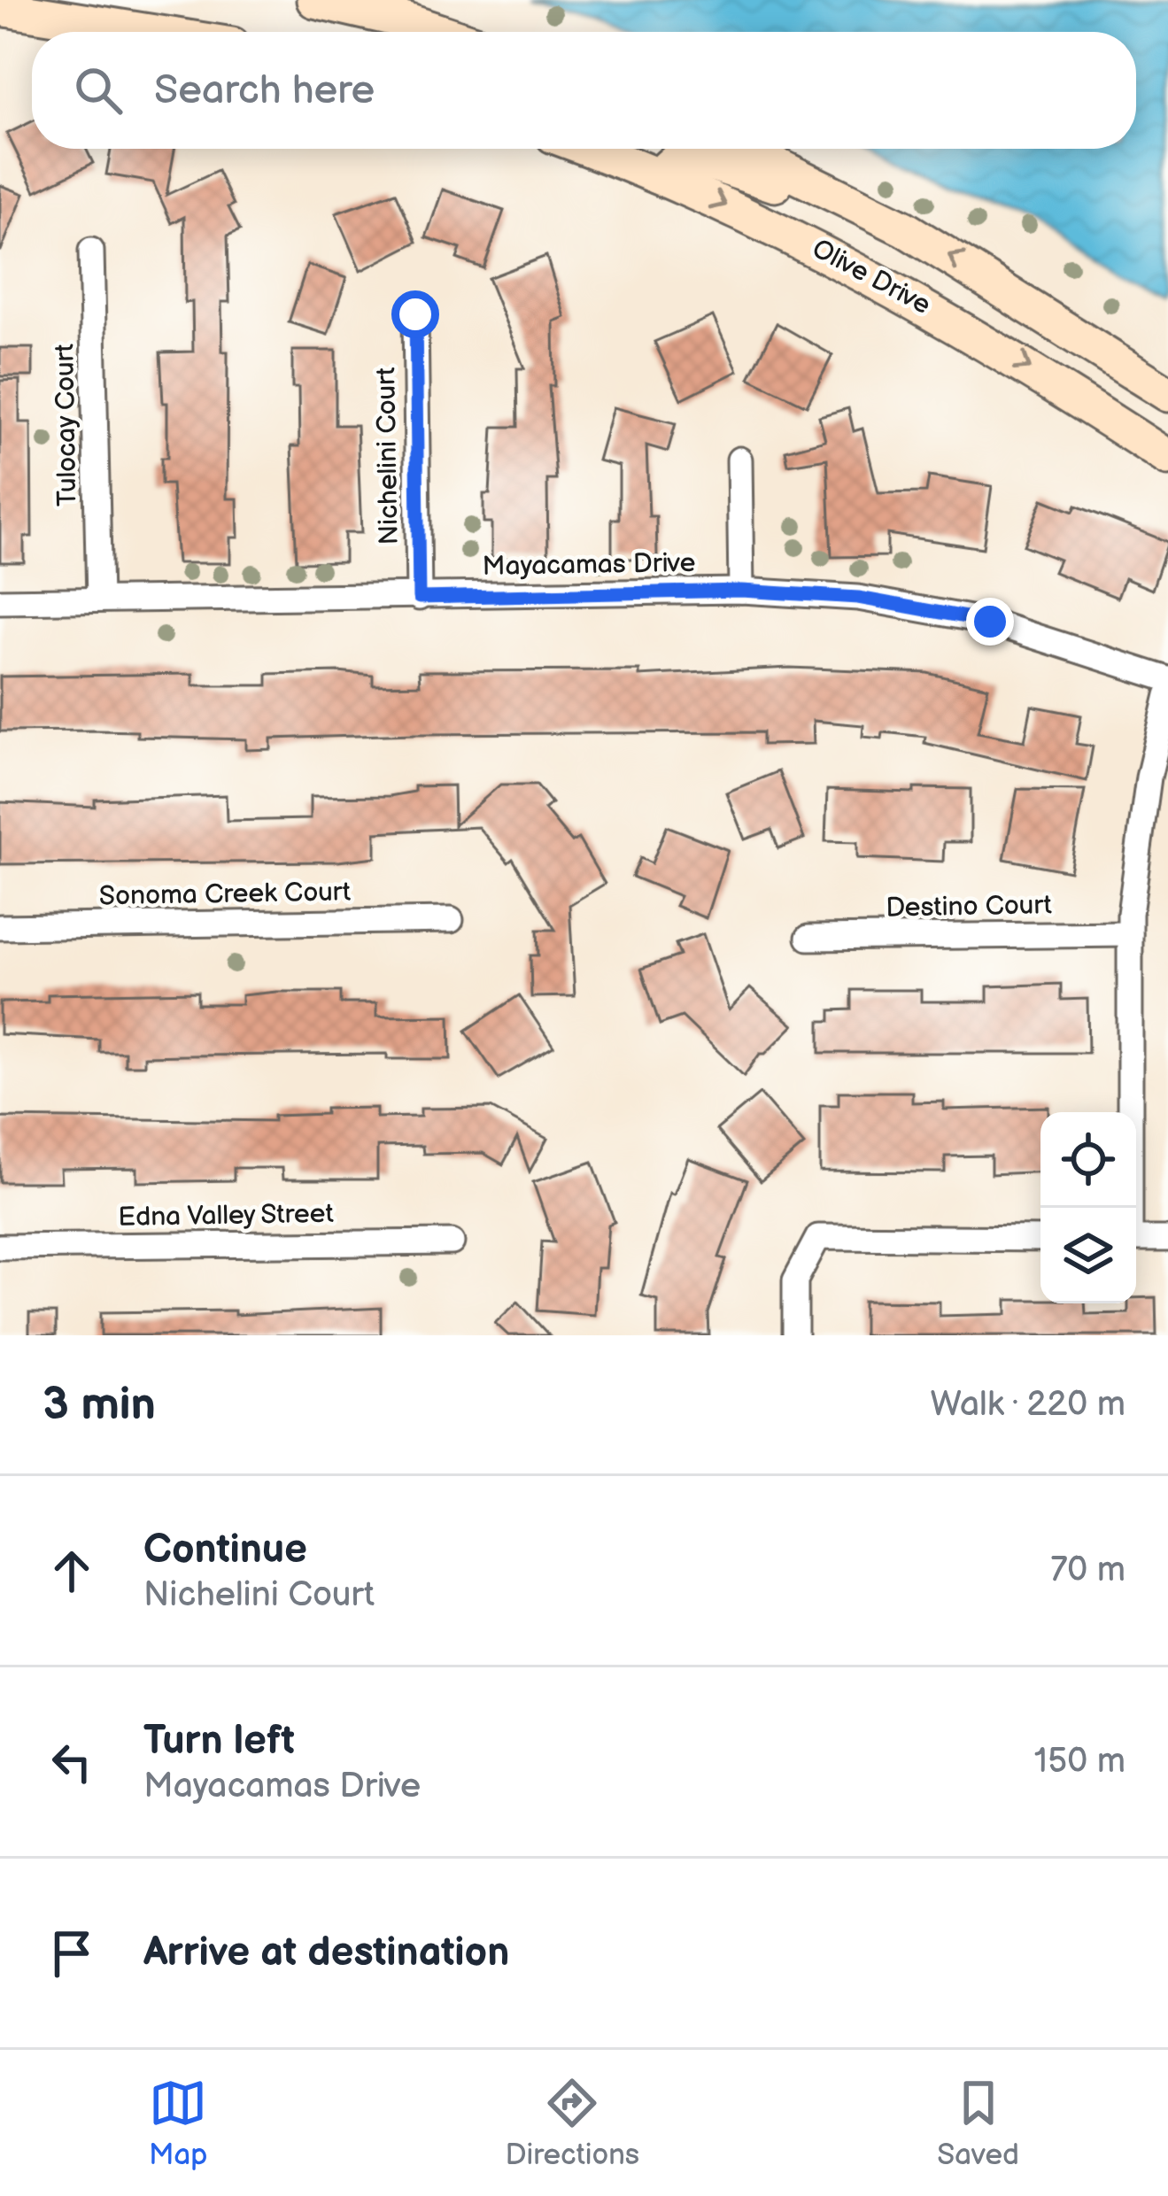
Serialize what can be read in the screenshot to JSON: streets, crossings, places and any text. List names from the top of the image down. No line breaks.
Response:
{"streets":{"main road":["Olive Drive"],"street":["Tulocay Court","Nichelini Court","Mayacamas Drive","Sonoma Creek Court","Destino Court","Edna Valley Street"]},"crossings":[["Tulocay Court","Mayacamas Drive"],["Nichelini Court","Mayacamas Drive"]],"page":{"search":"Search here","heading":["3 min","Walk · 220 m"],"list":[["Continue","Nichelini Court","70 m"],["Turn left","Mayacamas Drive","150 m"],"Arrive at destination"],"nav":["Map","Directions","Saved"]}}
